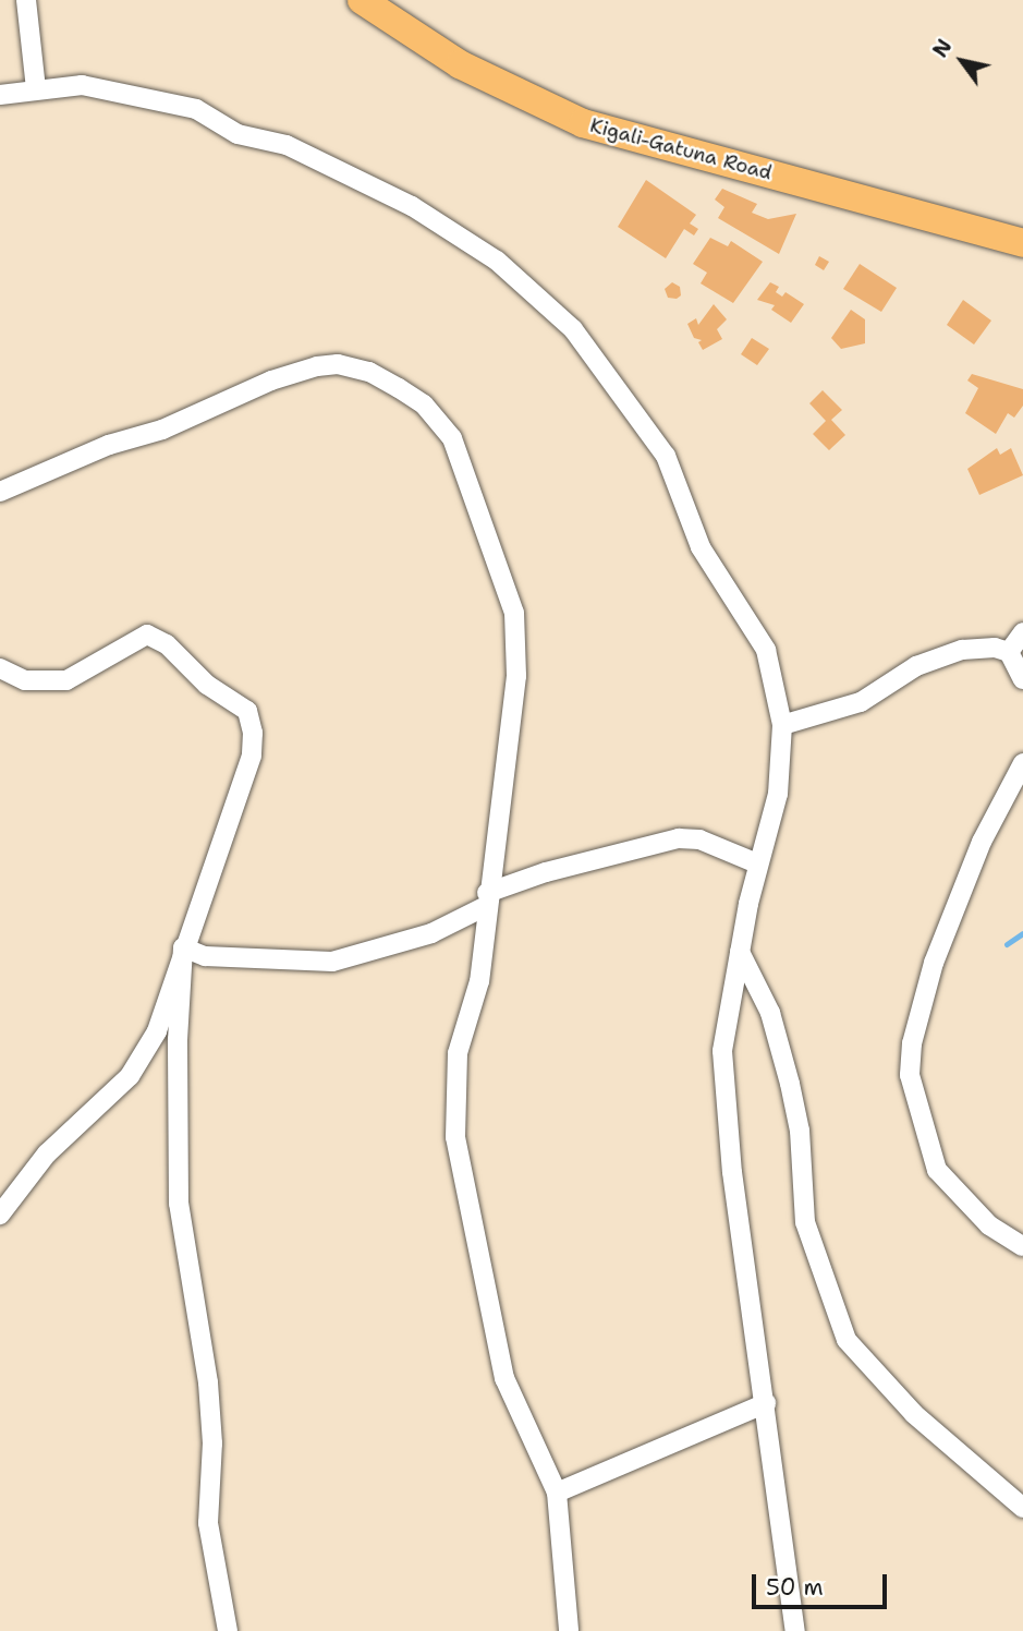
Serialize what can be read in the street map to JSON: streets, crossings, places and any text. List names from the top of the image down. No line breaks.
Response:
{"streets":{"highway":["Kigali-Gatuna Road"]},"scale_bar":"50 m","north":"top left"}
